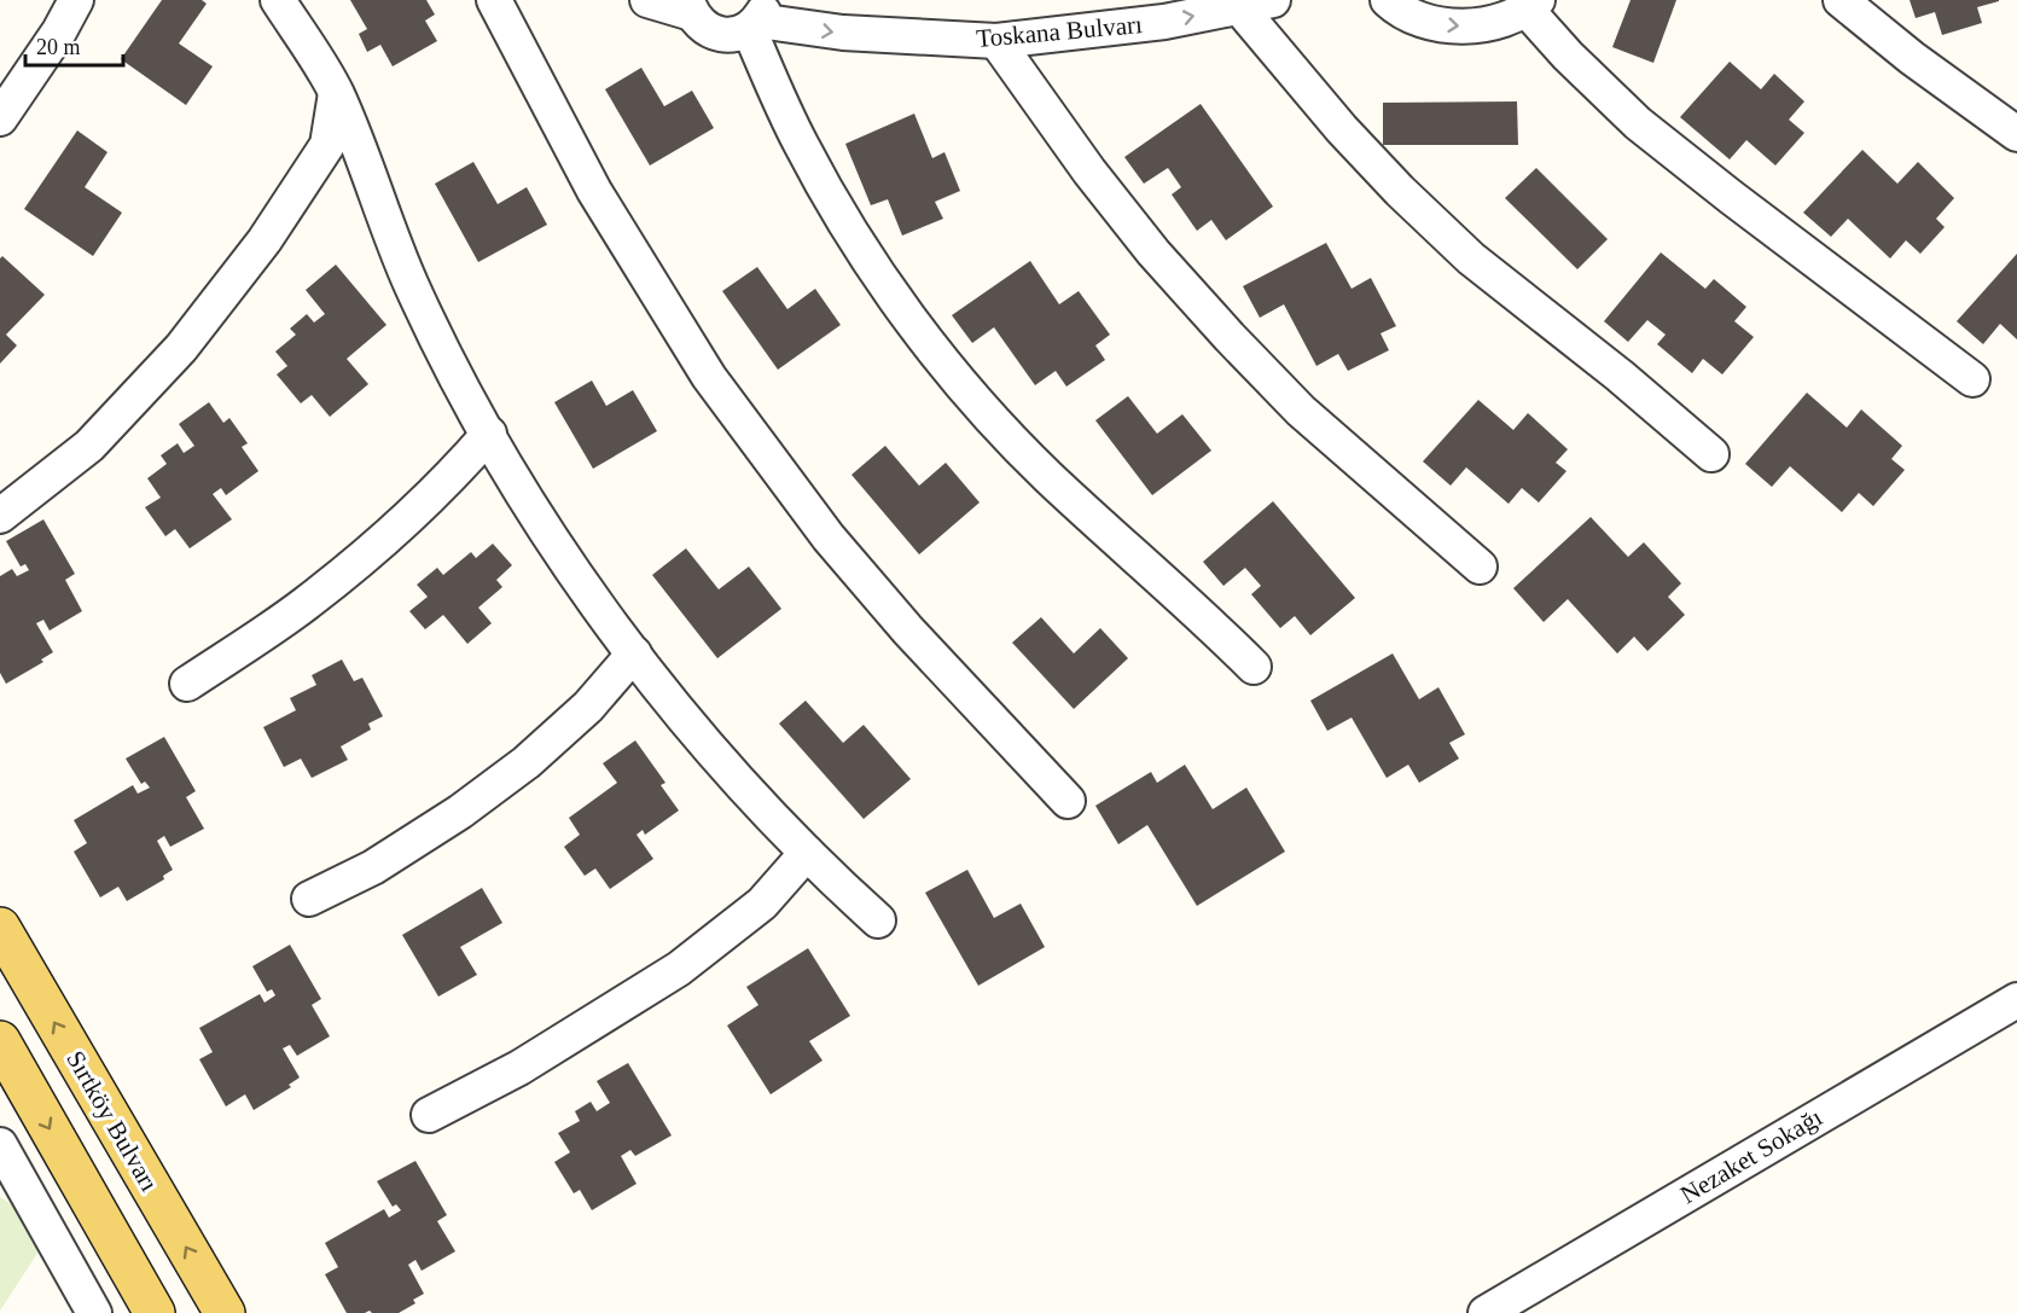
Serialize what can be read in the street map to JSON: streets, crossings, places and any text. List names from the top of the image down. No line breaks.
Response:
{"streets":{"main road":["Sırtköy Bulvarı"],"street":["Toskana Bulvarı","Nezaket Sokağı"]},"one_way":["Toskana Bulvarı"],"scale_bar":"20 m"}
